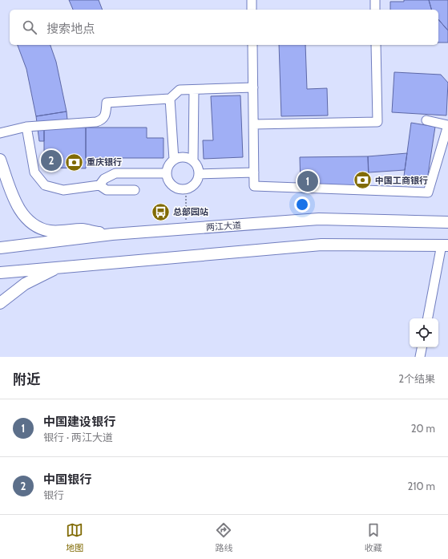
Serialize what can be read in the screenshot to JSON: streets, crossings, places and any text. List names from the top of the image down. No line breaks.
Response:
{"streets":{"main road":["两江大道"]},"places":{"bank":["重庆银行","中国工商银行"],"bus stop":["总部园站"]},"page":{"search":"搜索地点","pins":["2","1"],"heading":["附近","2个结果"],"list":[{"mark":"1","name":"中国建设银行","note":"银行 · 两江大道","value":"20 m"},{"mark":"2","name":"中国银行","note":"银行","value":"210 m"}],"nav":["地图","路线","收藏"]}}
